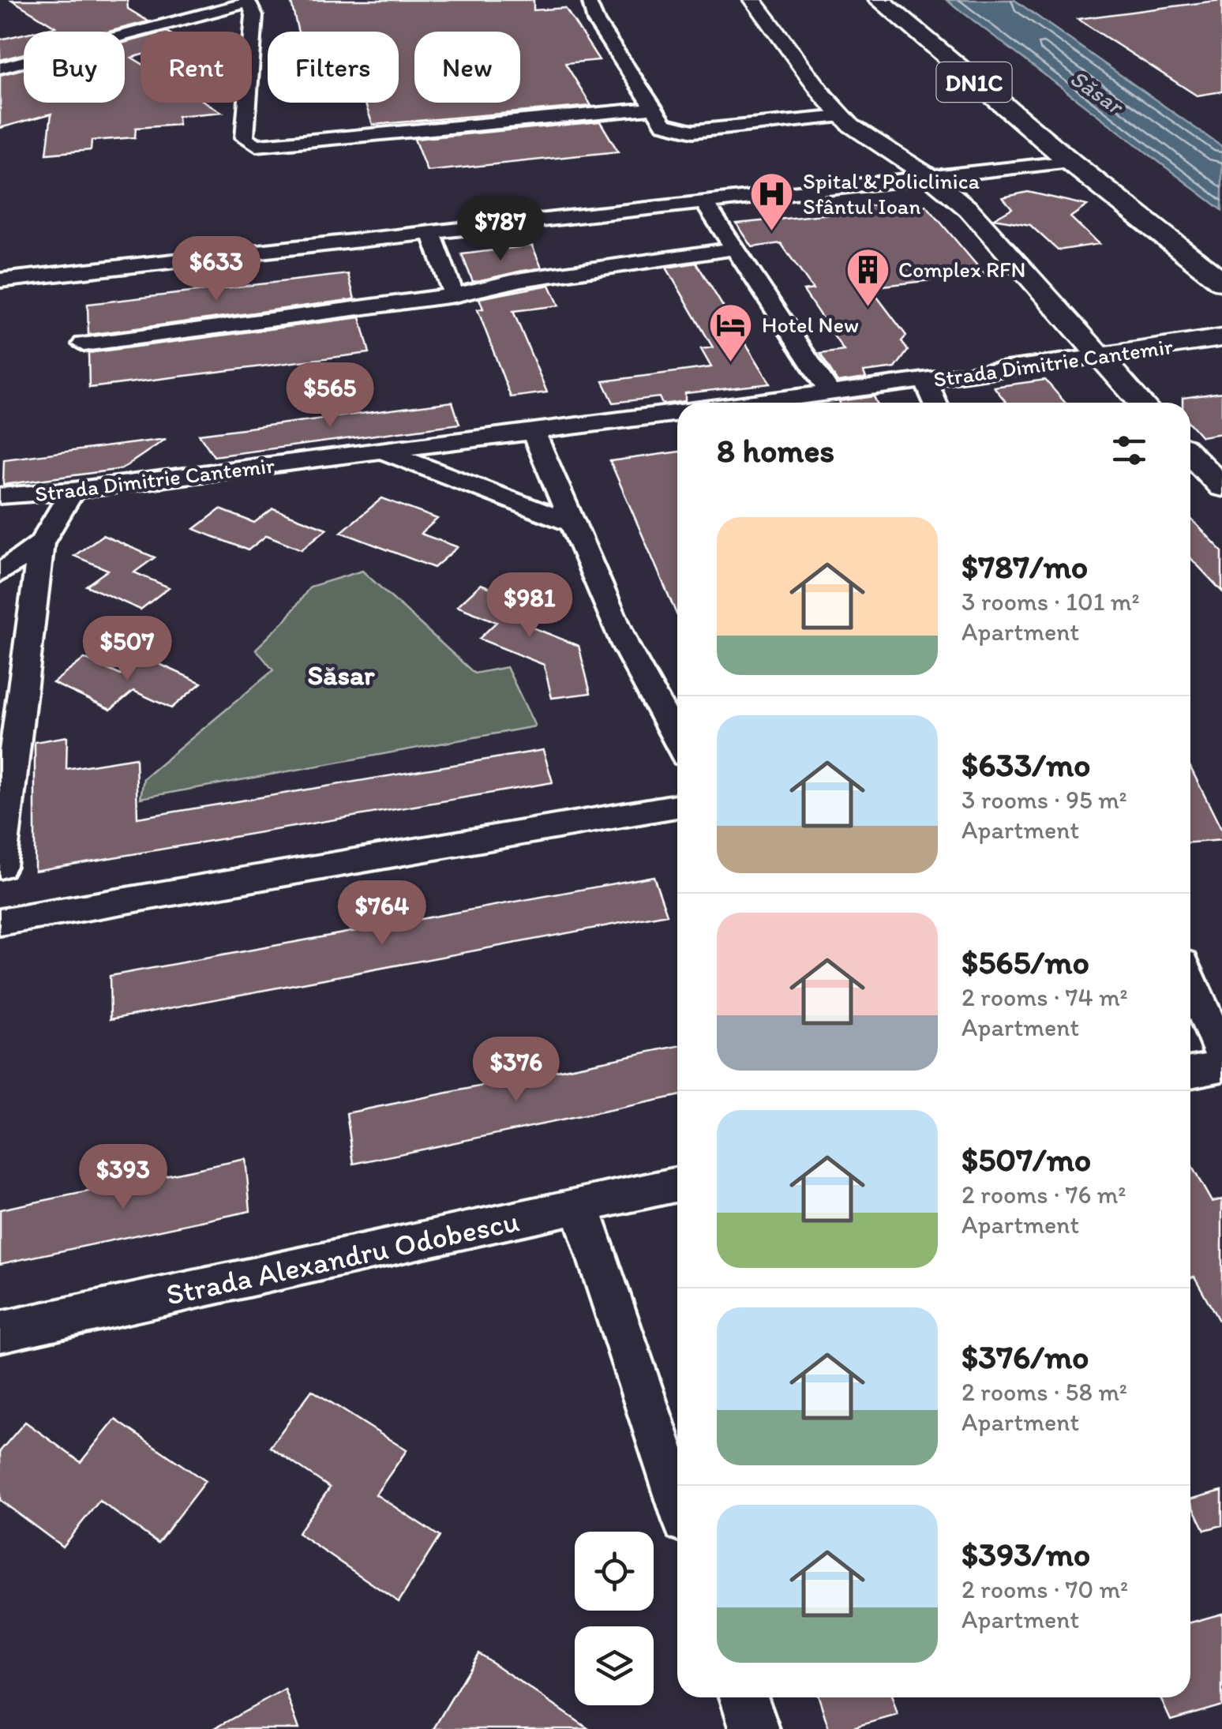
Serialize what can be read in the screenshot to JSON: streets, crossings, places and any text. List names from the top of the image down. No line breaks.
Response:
{"streets":{"main road":["DN1C"],"street":["Strada Dimitrie Cantemir","Strada Alexandru Odobescu"]},"districts":["Săsar"],"water":["Săsar"],"places":{"hospital":["Spital & Policlinica Sfântul Ioan"],"building":["Complex RFN"],"hotel":["Hotel New"]},"page":{"chip":["Buy","Rent","Filters","New"],"price":["$787","$633","$565","$981","$507","$764","$376","$393"],"heading":"8 homes","list":[{"name":"$787/mo","note":"3 rooms · 101 m² · Apartment"},{"name":"$633/mo","note":"3 rooms · 95 m² · Apartment"},{"name":"$565/mo","note":"2 rooms · 74 m² · Apartment"},{"name":"$507/mo","note":"2 rooms · 76 m² · Apartment"},{"name":"$376/mo","note":"2 rooms · 58 m² · Apartment"},{"name":"$393/mo","note":"2 rooms · 70 m² · Apartment"}]}}
